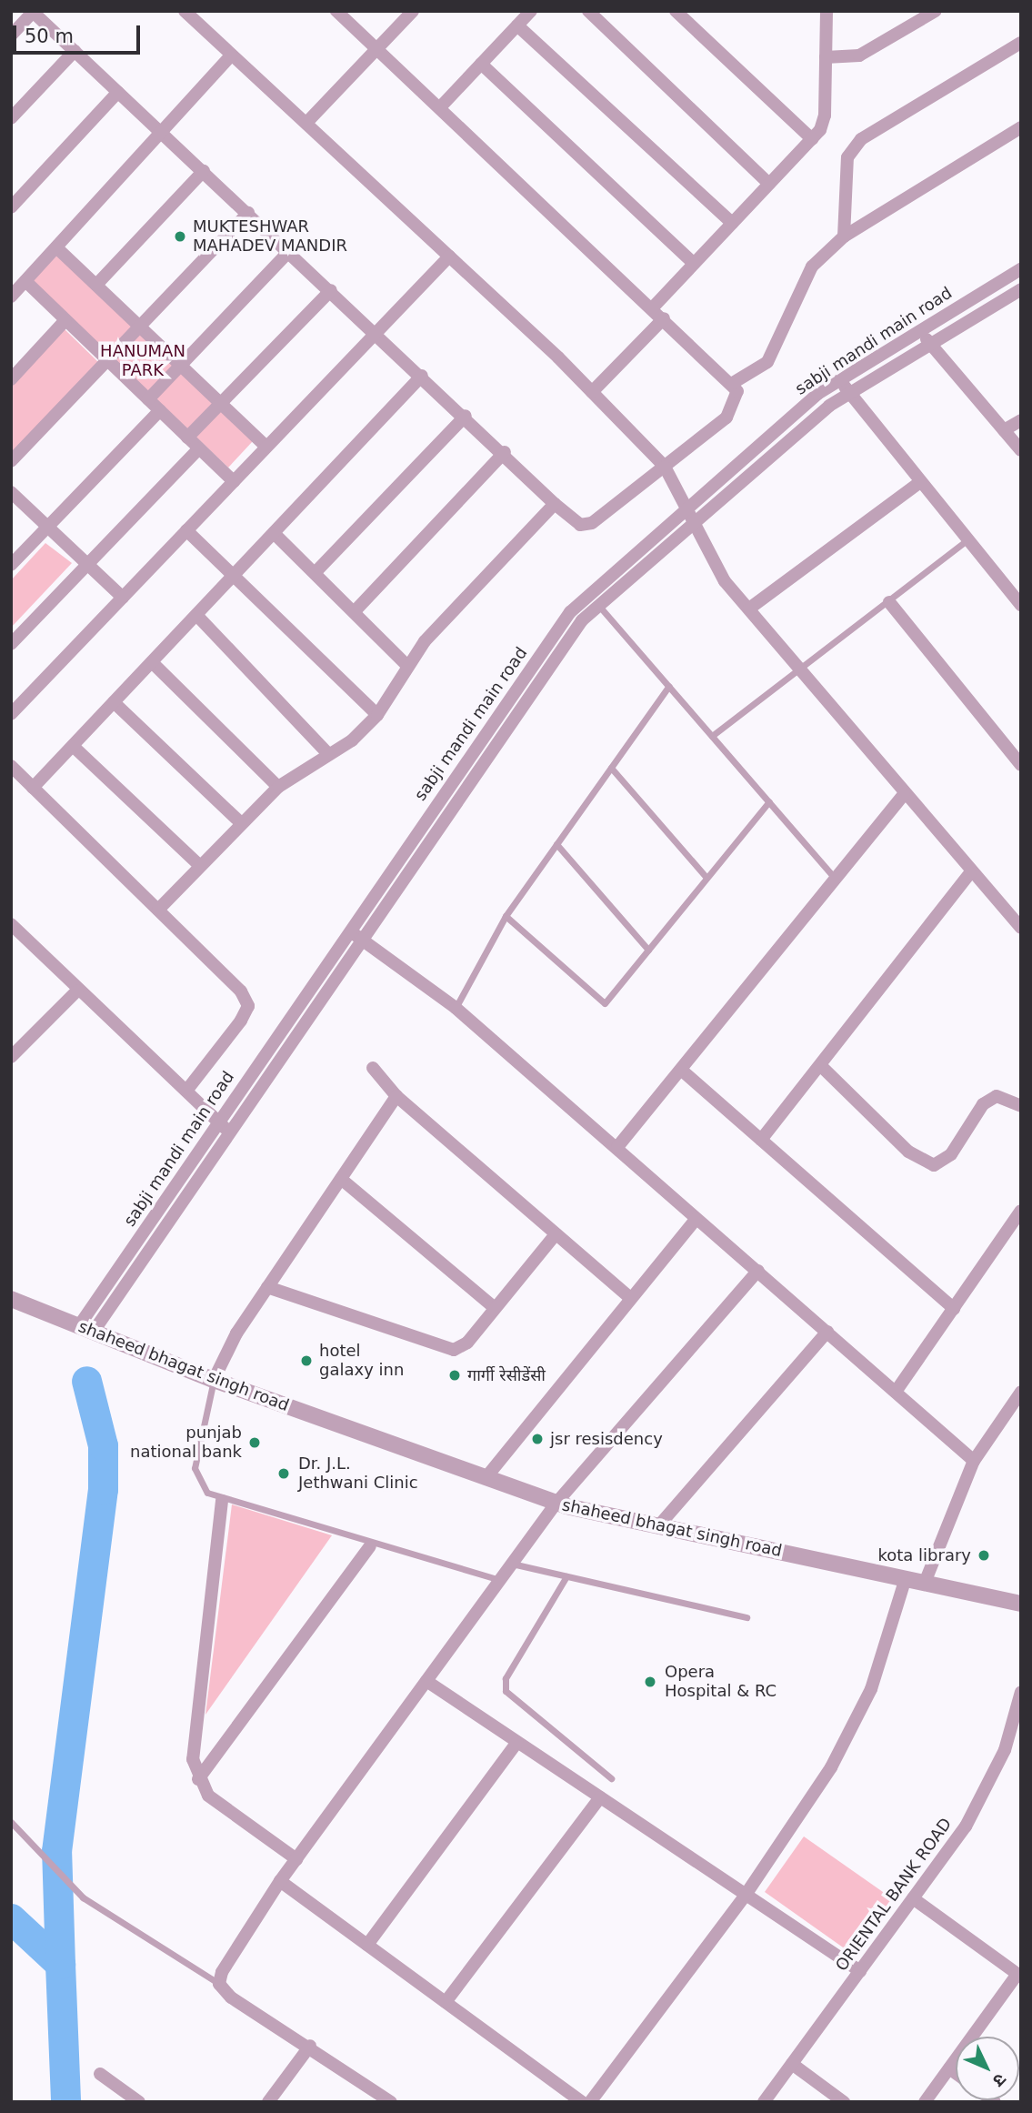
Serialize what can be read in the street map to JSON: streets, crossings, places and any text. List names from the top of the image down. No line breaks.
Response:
{"streets":{"street":["sabji mandi main road","shaheed bhagat singh road","ORIENTAL BANK ROAD"]},"crossings":[["sabji mandi main road","shaheed bhagat singh road"]],"parks":["HANUMAN PARK"],"places":["MUKTESHWAR MAHADEV MANDIR","hotel galaxy inn","गार्गी रेसीडेंसी","jsr resisdency","punjab national bank","Dr. J.L. Jethwani Clinic","kota library","Opera Hospital & RC"],"scale_bar":"50 m","north":"bottom right"}
